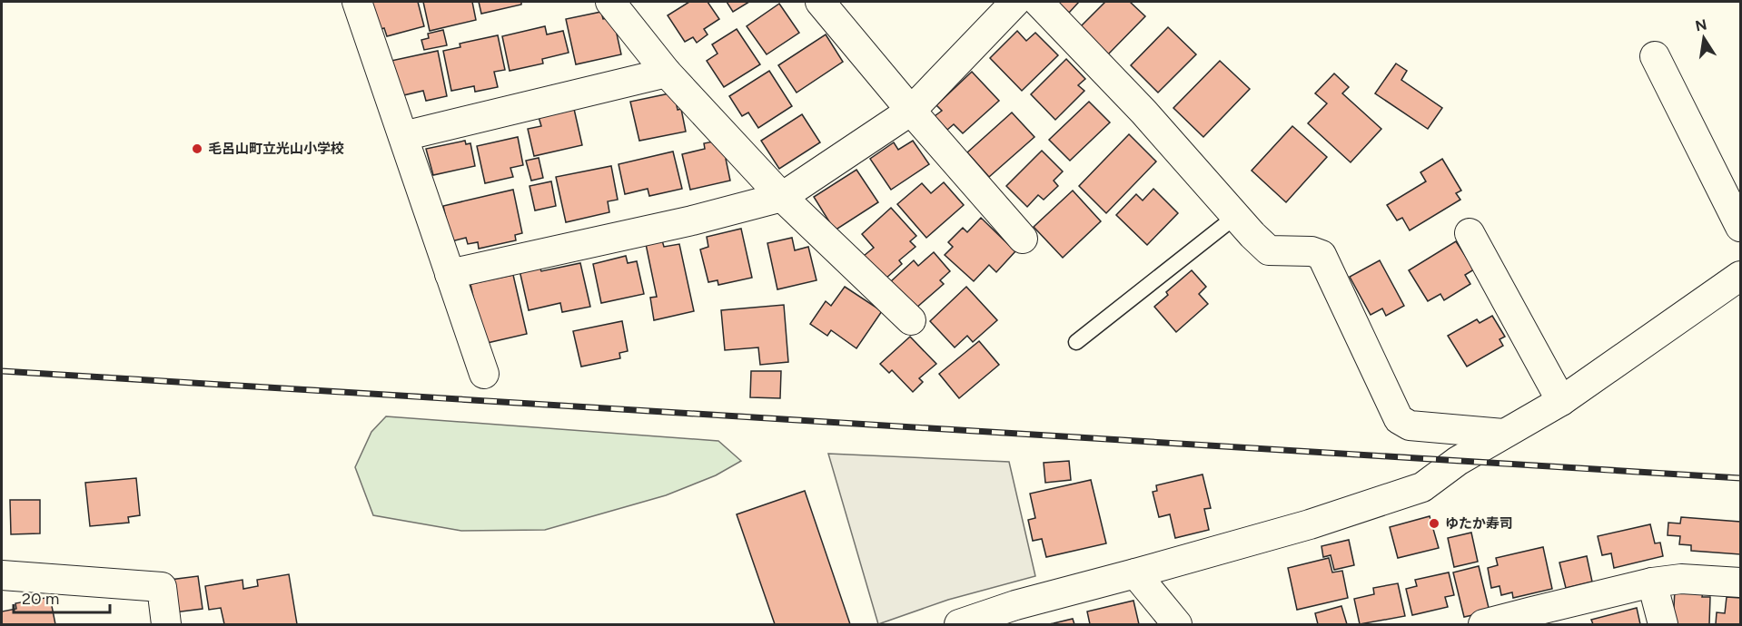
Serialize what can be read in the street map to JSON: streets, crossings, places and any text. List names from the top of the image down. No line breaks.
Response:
{"places":["毛呂山町立光山小学校","ゆたか寿司"],"scale_bar":"20 m","north":"top"}
